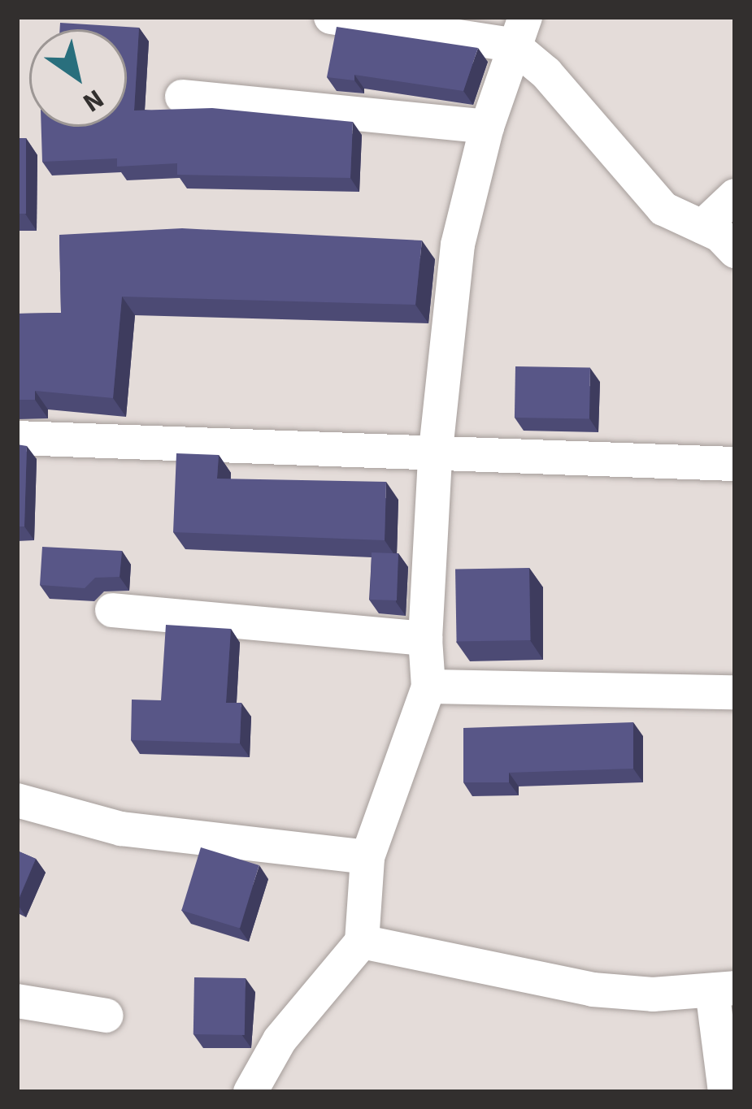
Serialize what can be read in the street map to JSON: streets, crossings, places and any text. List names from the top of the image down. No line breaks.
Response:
{"north":"bottom right"}
